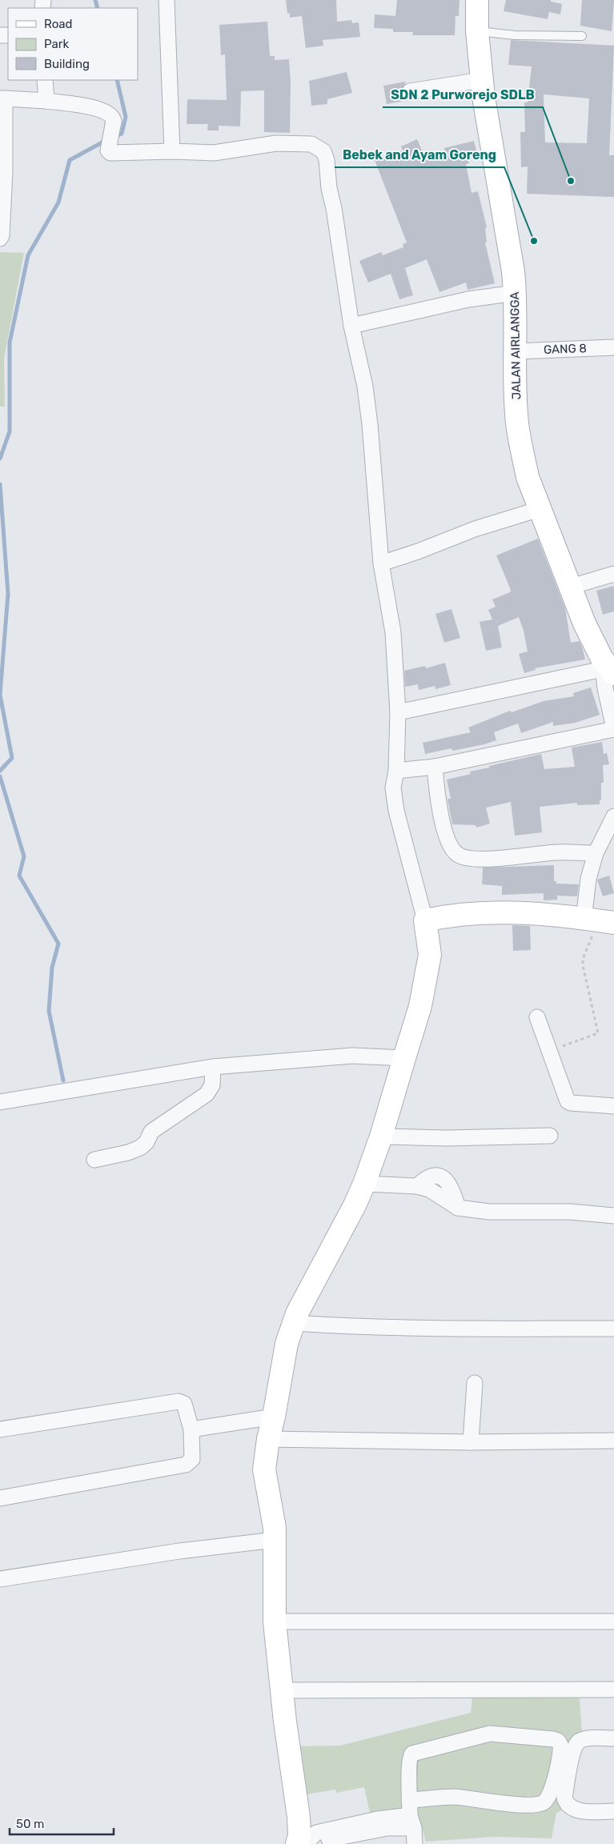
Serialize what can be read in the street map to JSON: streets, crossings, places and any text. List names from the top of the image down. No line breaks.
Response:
{"streets":{"street":["JALAN AIRLANGGA","GANG 8"]},"crossings":[["JALAN AIRLANGGA","GANG 8"]],"places":["SDN 2 Purworejo SDLB","Bebek and Ayam Goreng"],"legend":["Road","Park","Building"],"scale_bar":"50 m"}
